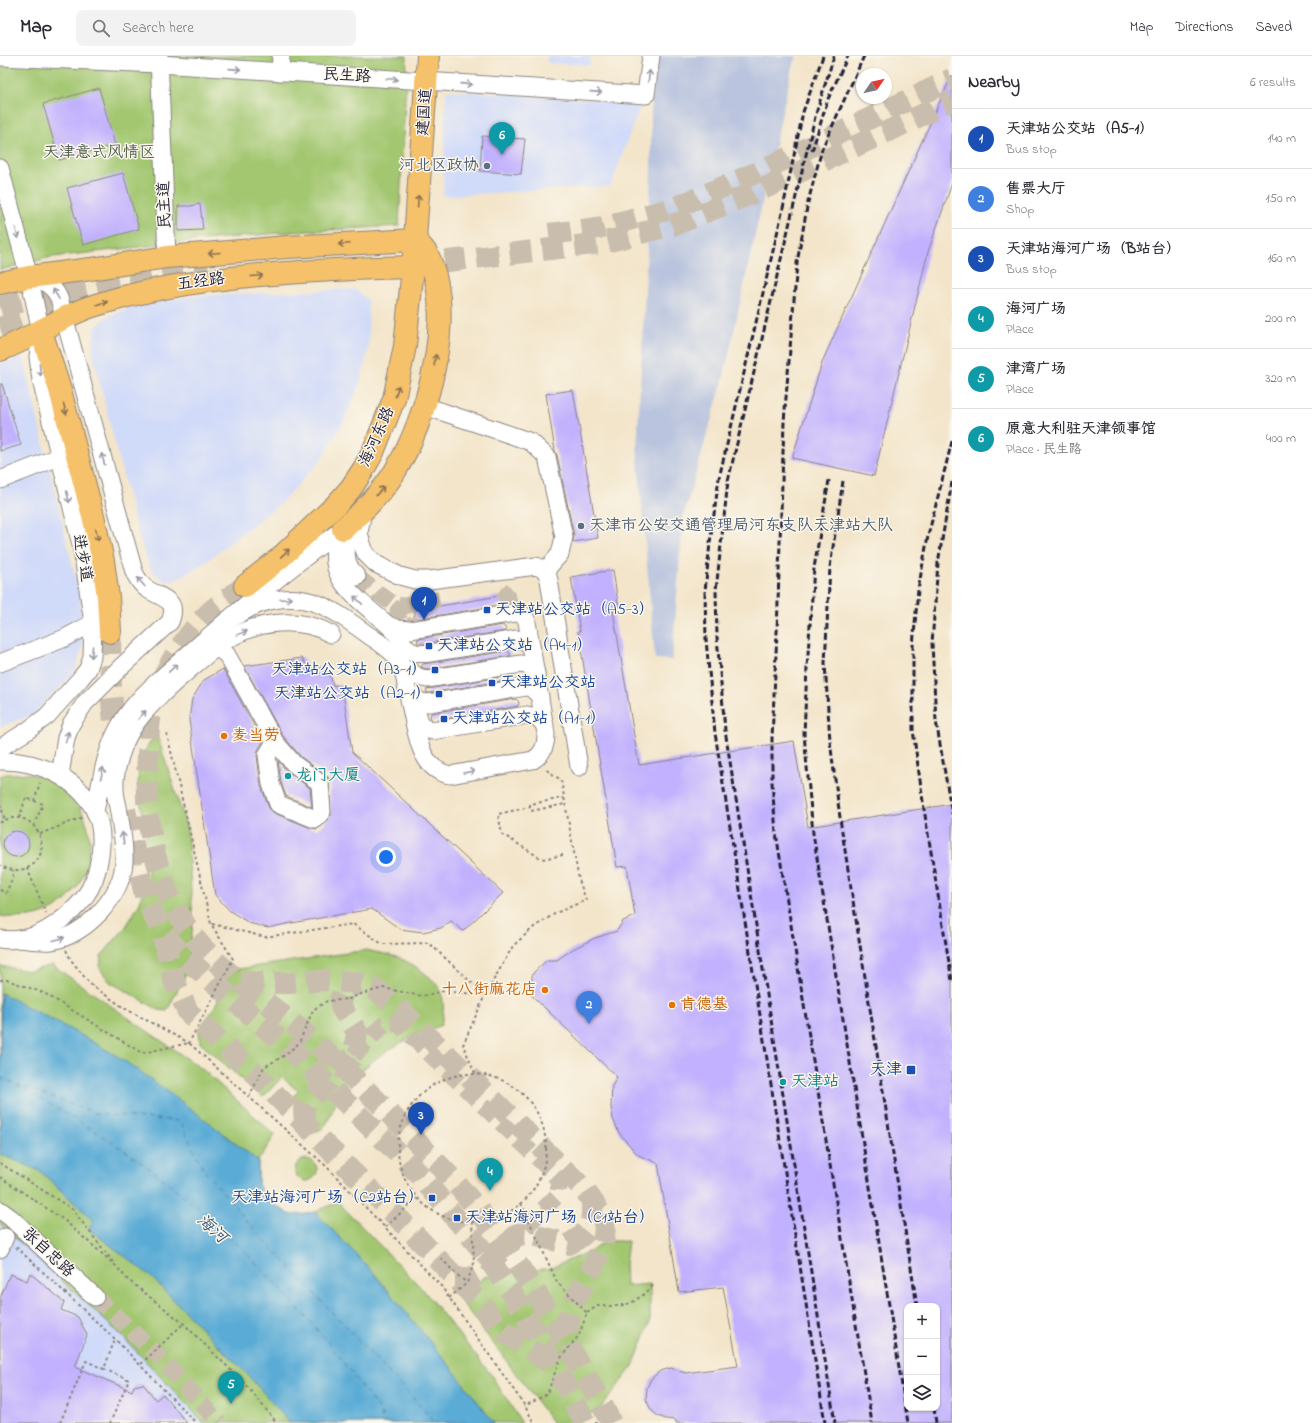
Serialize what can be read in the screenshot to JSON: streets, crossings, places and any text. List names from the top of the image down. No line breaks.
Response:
{"streets":{"main road":["建国道","五经路","海河东路","进步道"],"street":["民生路","民主道","张自忠路"]},"crossings":[["民生路","建国道"],["民生路","民主道"],["建国道","五经路"],["建国道","海河东路"],["民主道","五经路"],["五经路","海河东路"],["五经路","进步道"]],"one_way":["民生路","建国道","进步道"],"water":["海河"],"parks":["天津意式风情区"],"places":{"other":["河北区政协","天津市公安交通管理局河东支队天津站大队","麦当劳","龙门大厦","十八街麻花店","肯德基","天津站"],"transit":["天津站公交站（A5-3）","天津站公交站（A4-1）","天津站公交站（A3-1）","天津站公交站","天津站公交站（A2-1）","天津站公交站（A1-1）","天津","天津站海河广场（C2站台）","天津站海河广场（C1站台）"]},"north":"top right","page":{"header":"Map","search":"Search here","nav":["Map","Directions","Saved"],"heading":["Nearby","6 results"],"list":[{"mark":"1","name":"天津站公交站（A5-1）","note":"Bus stop","value":"140 m"},{"mark":"2","name":"售票大厅","note":"Shop","value":"150 m"},{"mark":"3","name":"天津站海河广场（B站台）","note":"Bus stop","value":"160 m"},{"mark":"4","name":"海河广场","note":"Place","value":"200 m"},{"mark":"5","name":"津湾广场","note":"Place","value":"320 m"},{"mark":"6","name":"原意大利驻天津领事馆","note":"Place · 民生路","value":"400 m"}],"pins":["6","1","2","3","4","5"],"map_buttons":["+","−"]}}
